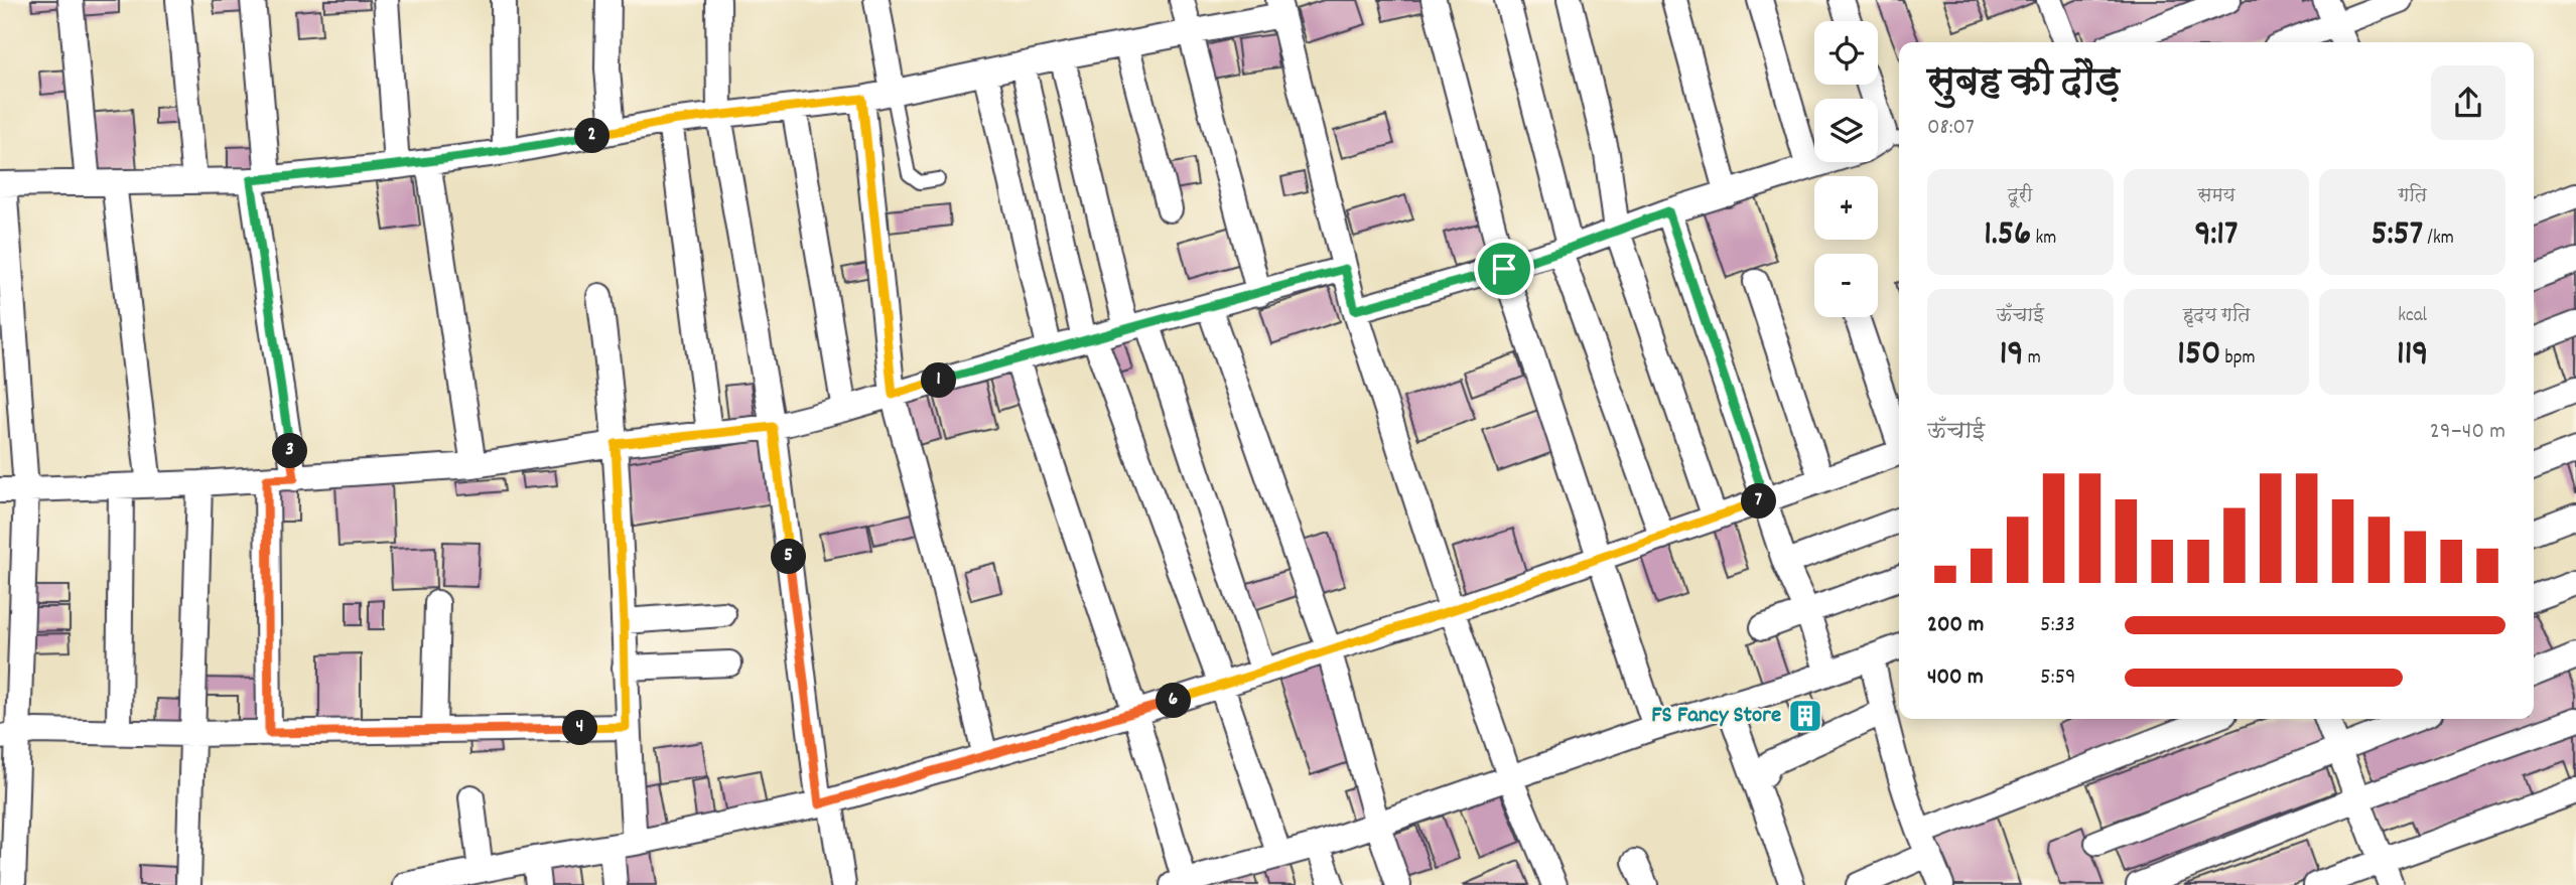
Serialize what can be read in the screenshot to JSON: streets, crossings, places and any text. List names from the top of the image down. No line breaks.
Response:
{"places":{"building":["FS Fancy Store"]},"page":{"map_buttons":["+","−"],"heading":["सुबह की दौड़","08:07"],"pins":["2","1","3","7","5","6","4"],"stats":[["दूरी","1.56 km"],["समय","9:17"],["गति","5:57 /km"],["ऊँचाई","19 m"],["हृदय गति","150 bpm"],["kcal","119"]],"chart":["ऊँचाई","29–40 m"],"list":[{"name":"200 m","note":"5:33"},{"name":"400 m","note":"5:59"}]}}
